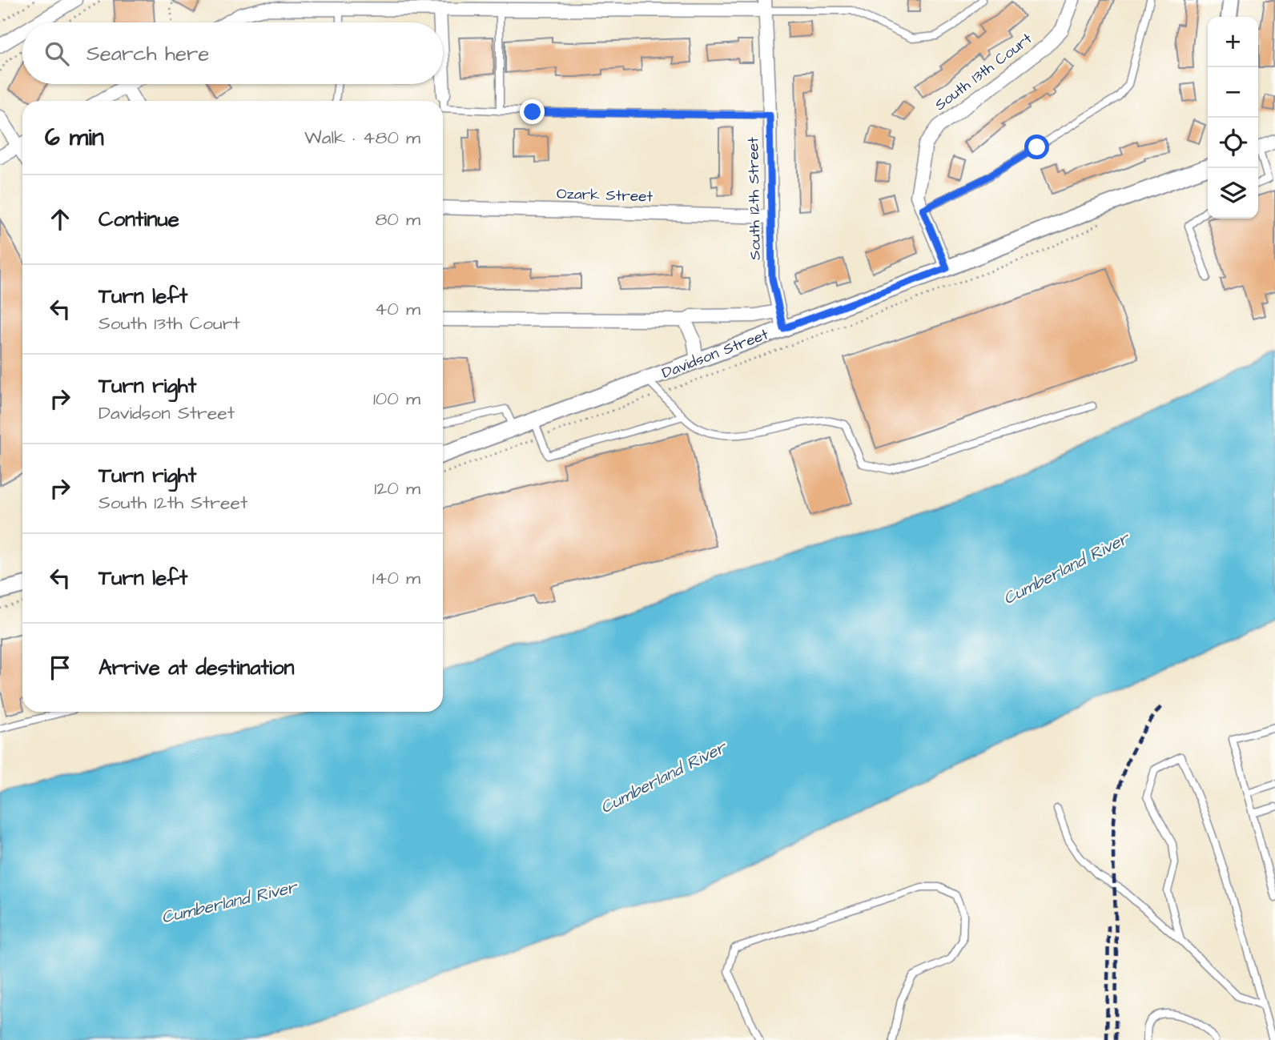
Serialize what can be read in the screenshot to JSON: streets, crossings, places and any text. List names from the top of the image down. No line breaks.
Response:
{"streets":{"street":["South 13th Court","Ozark Street","South 12th Street","Davidson Street"]},"crossings":[["South 13th Court","Davidson Street"],["Ozark Street","South 12th Street"],["South 12th Street","Davidson Street"]],"water":["Cumberland River"],"page":{"map_buttons":["+","−"],"search":"Search here","heading":["6 min","Walk · 480 m"],"list":[["Continue","80 m"],["Turn left","South 13th Court","40 m"],["Turn right","Davidson Street","100 m"],["Turn right","South 12th Street","120 m"],["Turn left","140 m"],"Arrive at destination"]}}
